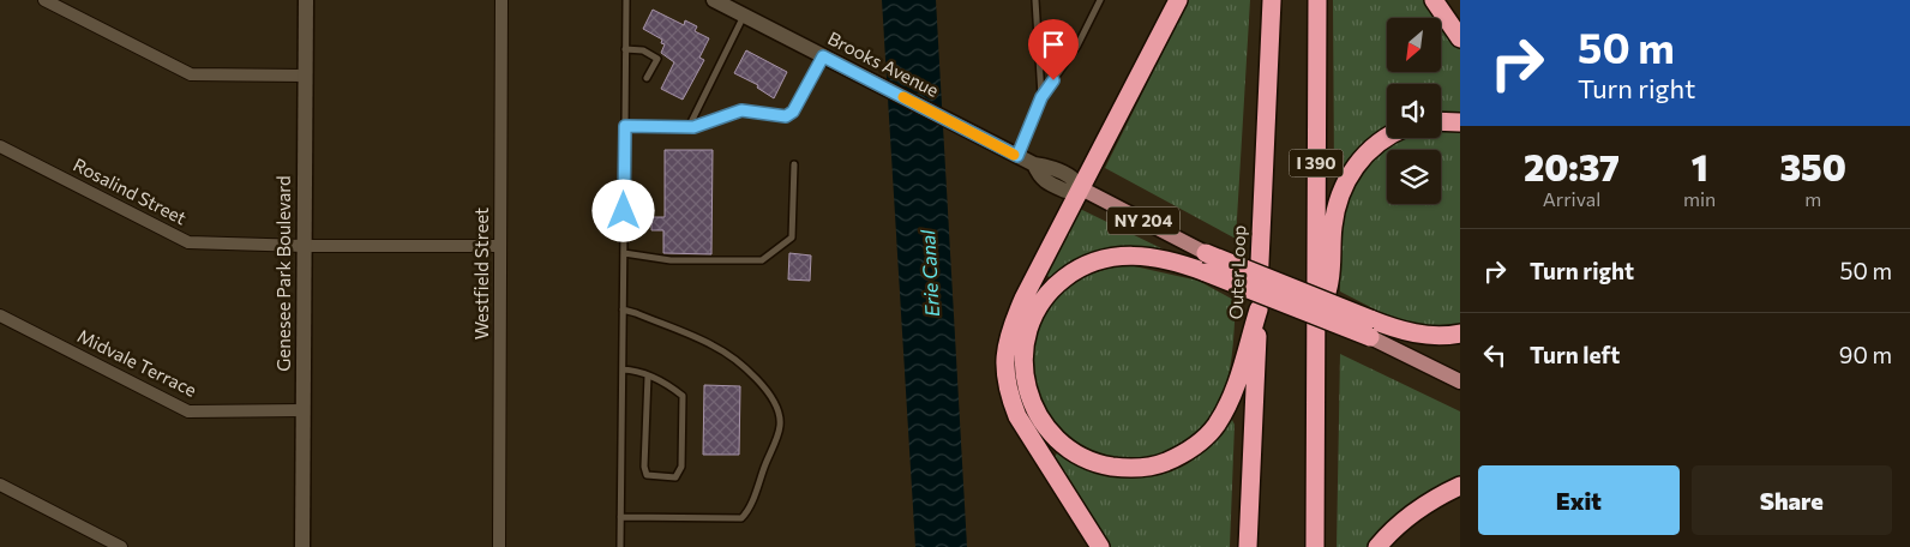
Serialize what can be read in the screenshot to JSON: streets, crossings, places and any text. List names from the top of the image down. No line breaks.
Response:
{"streets":{"highway":["I 390","Outer Loop"],"main road":["Brooks Avenue","NY 204"],"street":["Rosalind Street","Genesee Park Boulevard","Westfield Street","Midvale Terrace"]},"crossings":[["Rosalind Street","Genesee Park Boulevard"],["Rosalind Street","Westfield Street"],["Genesee Park Boulevard","Midvale Terrace"]],"water":["Erie Canal"],"north":"bottom left","page":{"turn":["50 m","Turn right"],"eta":["20:37","Arrival","1","min","350","m"],"list":[{"name":"Turn right","value":"50 m"},{"name":"Turn left","value":"90 m"}],"buttons":["Exit","Share"]}}
